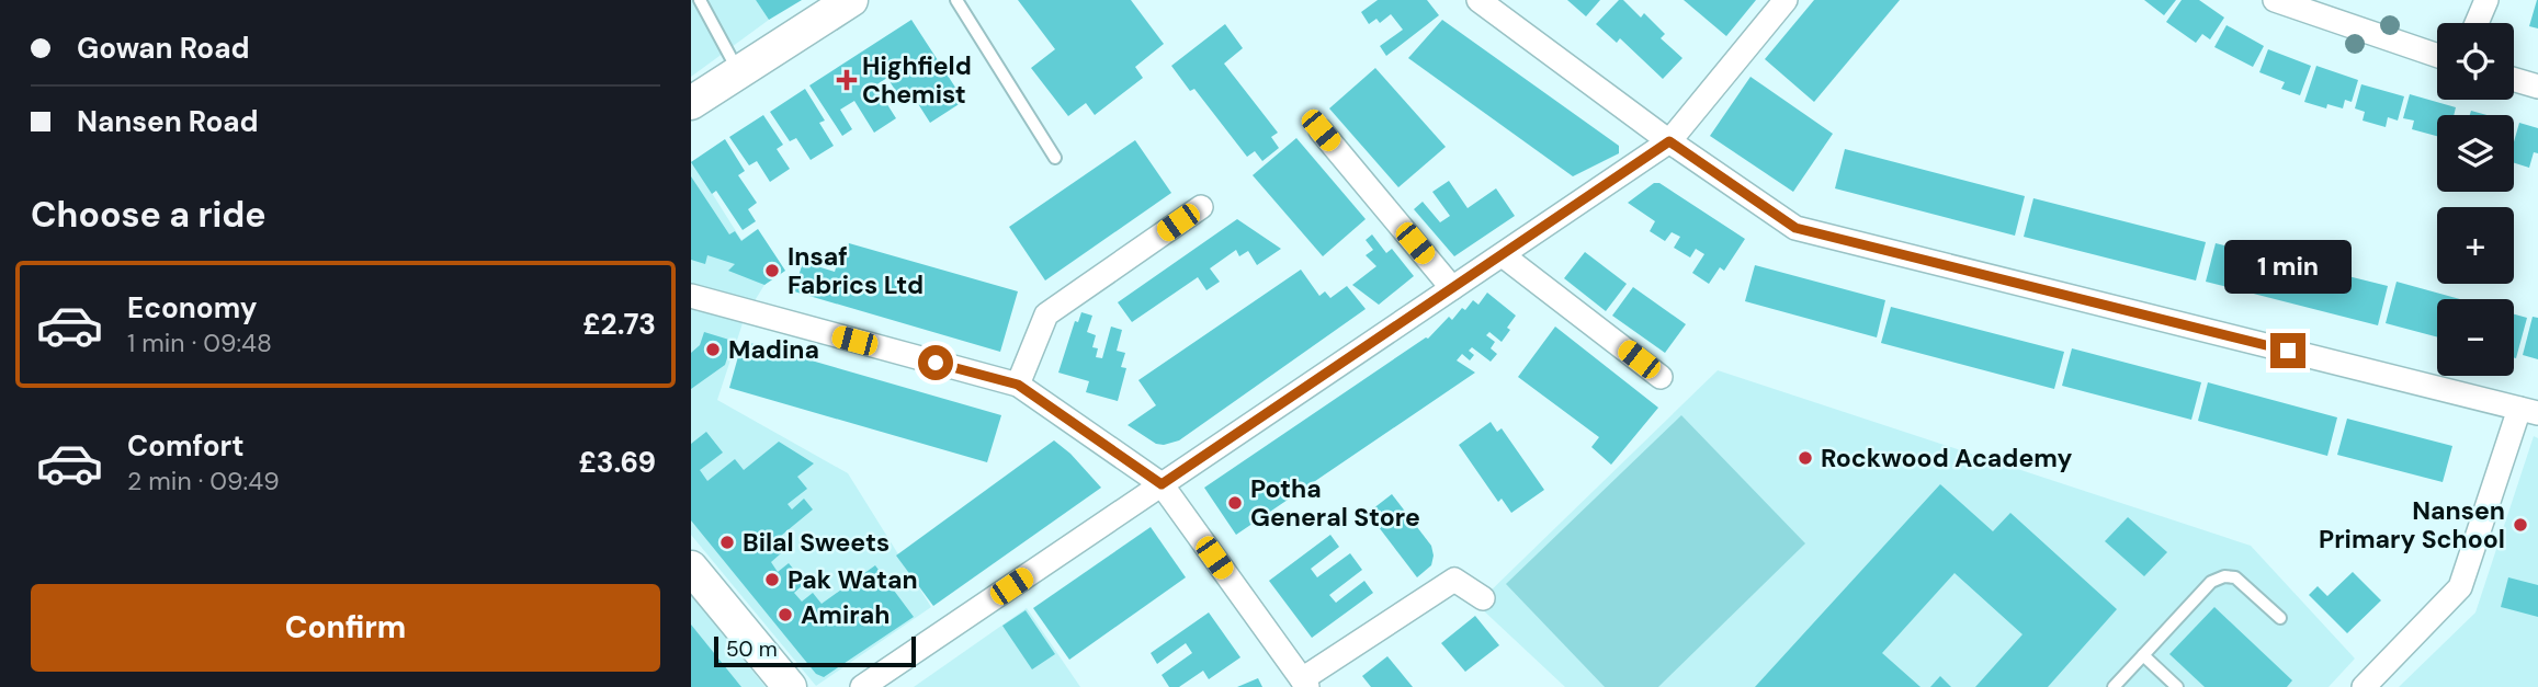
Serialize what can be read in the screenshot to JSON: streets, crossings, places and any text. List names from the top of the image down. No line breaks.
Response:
{"places":{"health":["Highfield Chemist"],"other":["Insaf Fabrics Ltd","Madina","Rockwood Academy","Potha General Store","Nansen Primary School","Bilal Sweets","Pak Watan","Amirah"]},"scale_bar":"50 m","page":{"banner":["Gowan Road","Nansen Road"],"map_buttons":["+","−"],"heading":"Choose a ride","bubble":"1 min","list":[{"name":"Economy","note":"1 min · 09:48","value":"£2.73"},{"name":"Comfort","note":"2 min · 09:49","value":"£3.69"}],"buttons":"Confirm","scale":"50 m"}}
